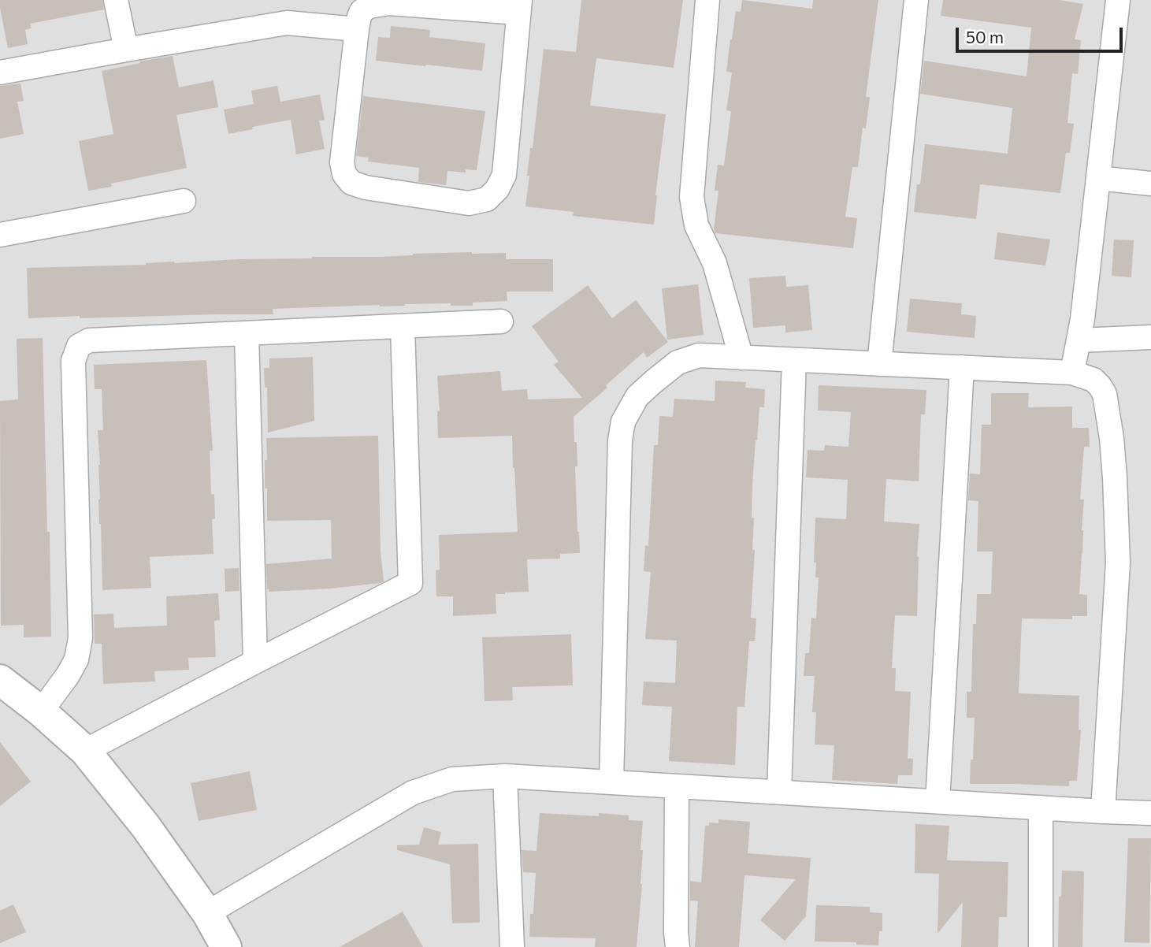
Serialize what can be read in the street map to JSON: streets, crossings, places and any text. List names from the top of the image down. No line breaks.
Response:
{"scale_bar":"50 m"}
